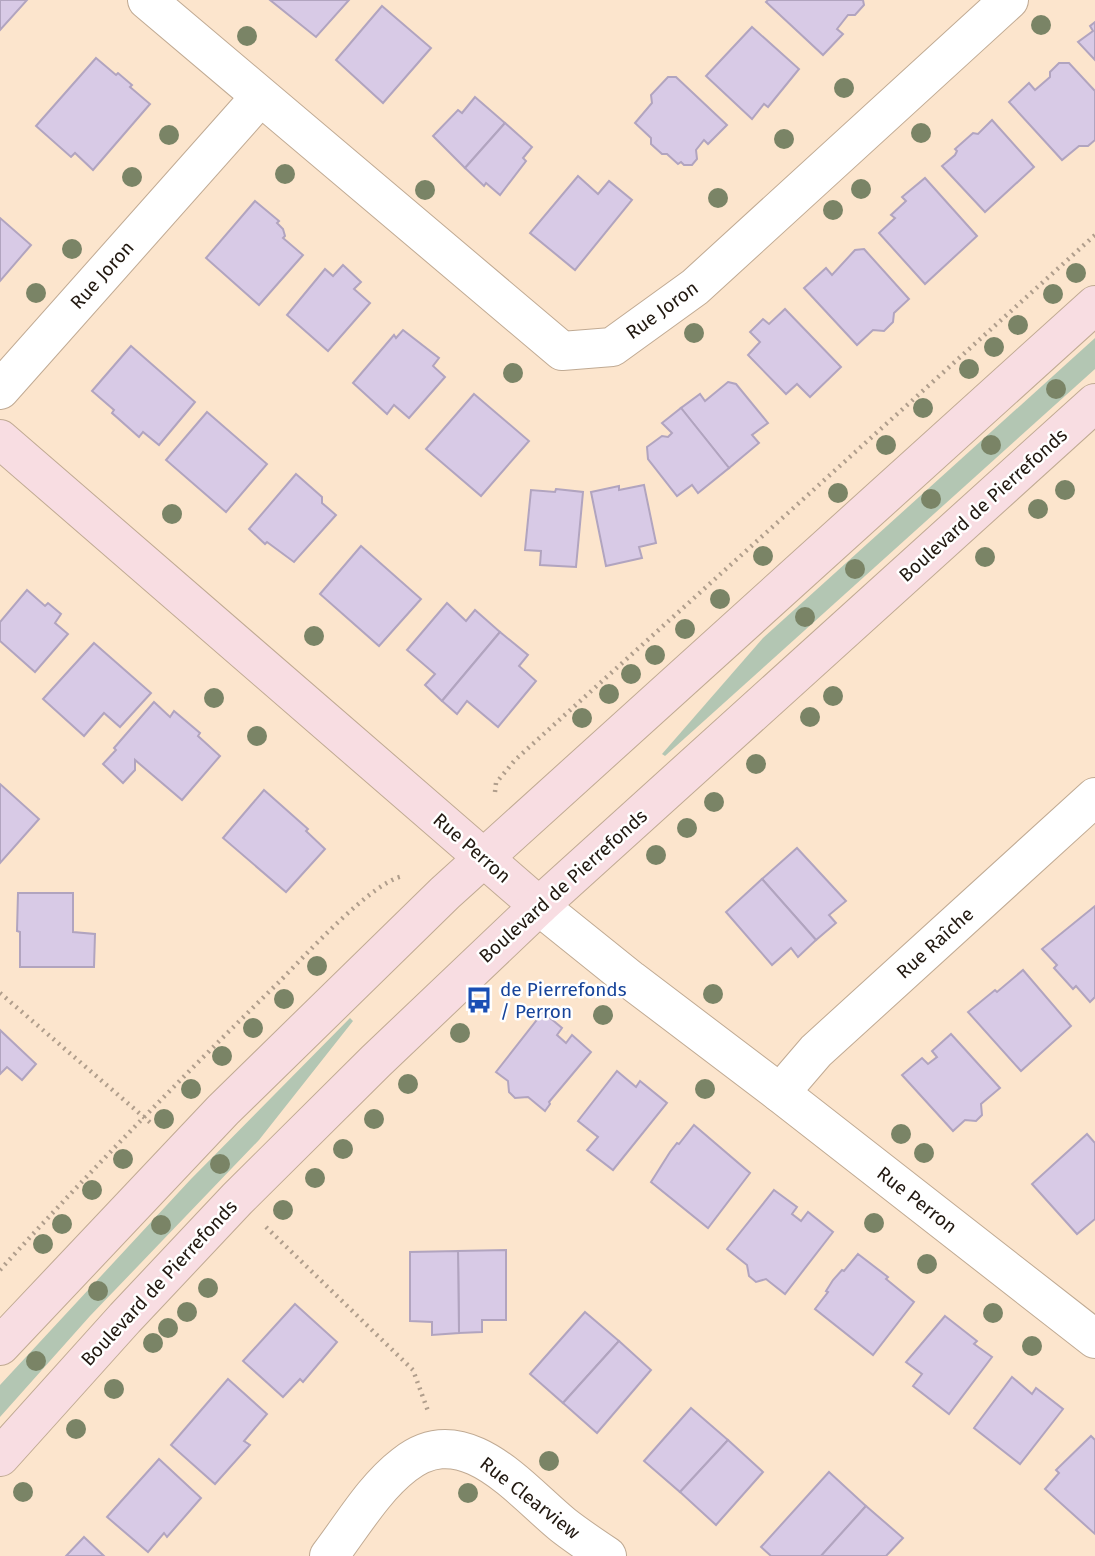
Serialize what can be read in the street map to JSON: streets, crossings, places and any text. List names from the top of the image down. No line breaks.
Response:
{"streets":{"main road":["Boulevard de Pierrefonds","Rue Perron"],"street":["Rue Joron","Rue Raîche","Rue Clearview"]},"crossings":[["Boulevard de Pierrefonds","Rue Perron"],["Rue Perron","Rue Raîche"]],"places":{"bus stop":["de Pierrefonds / Perron"]}}
